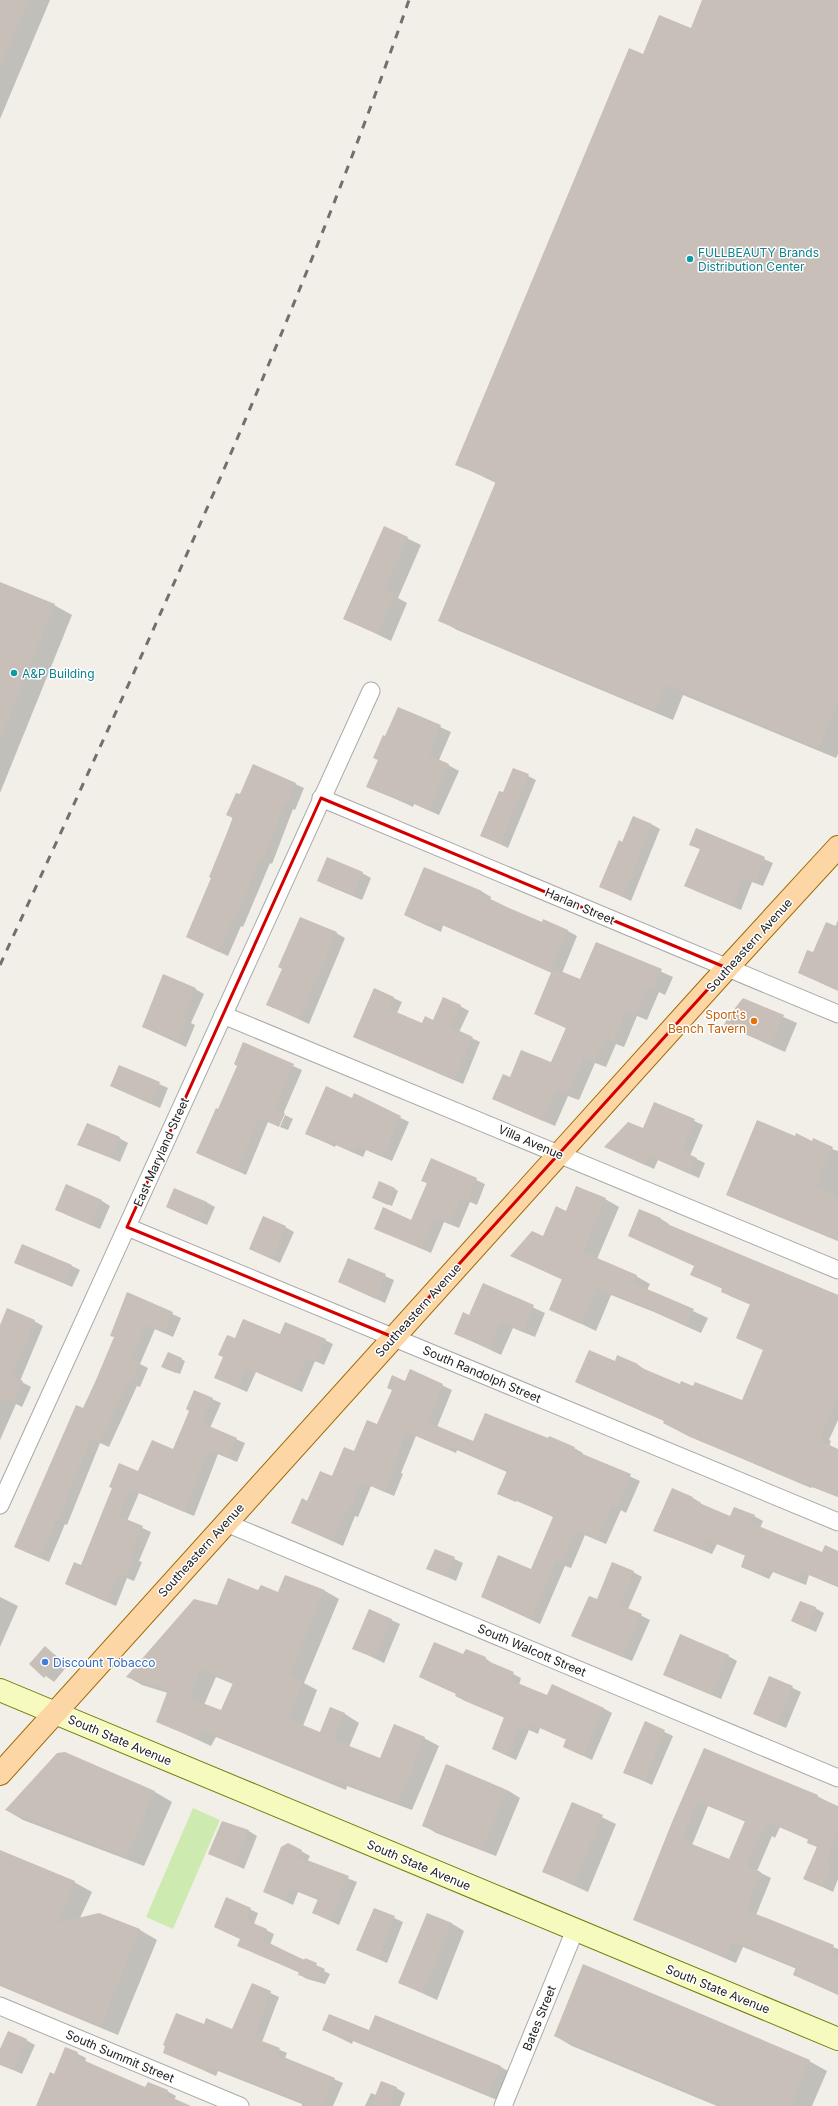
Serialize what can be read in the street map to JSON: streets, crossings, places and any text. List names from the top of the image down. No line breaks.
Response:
{"streets":{"main road":["Southeastern Avenue"],"street":["Harlan Street","Villa Avenue","East Maryland Street","South Randolph Street","South Walcott Street","South State Avenue","Bates Street","South Summit Street"]},"crossings":[["Harlan Street","Southeastern Avenue"],["Harlan Street","East Maryland Street"],["Southeastern Avenue","Villa Avenue"],["Southeastern Avenue","South Randolph Street"],["Southeastern Avenue","South Walcott Street"],["Southeastern Avenue","South State Avenue"],["Villa Avenue","East Maryland Street"],["East Maryland Street","South Randolph Street"],["South State Avenue","Bates Street"]],"places":["FULLBEAUTY Brands Distribution Center","A&P Building","Sport's Bench Tavern","Discount Tobacco"]}
